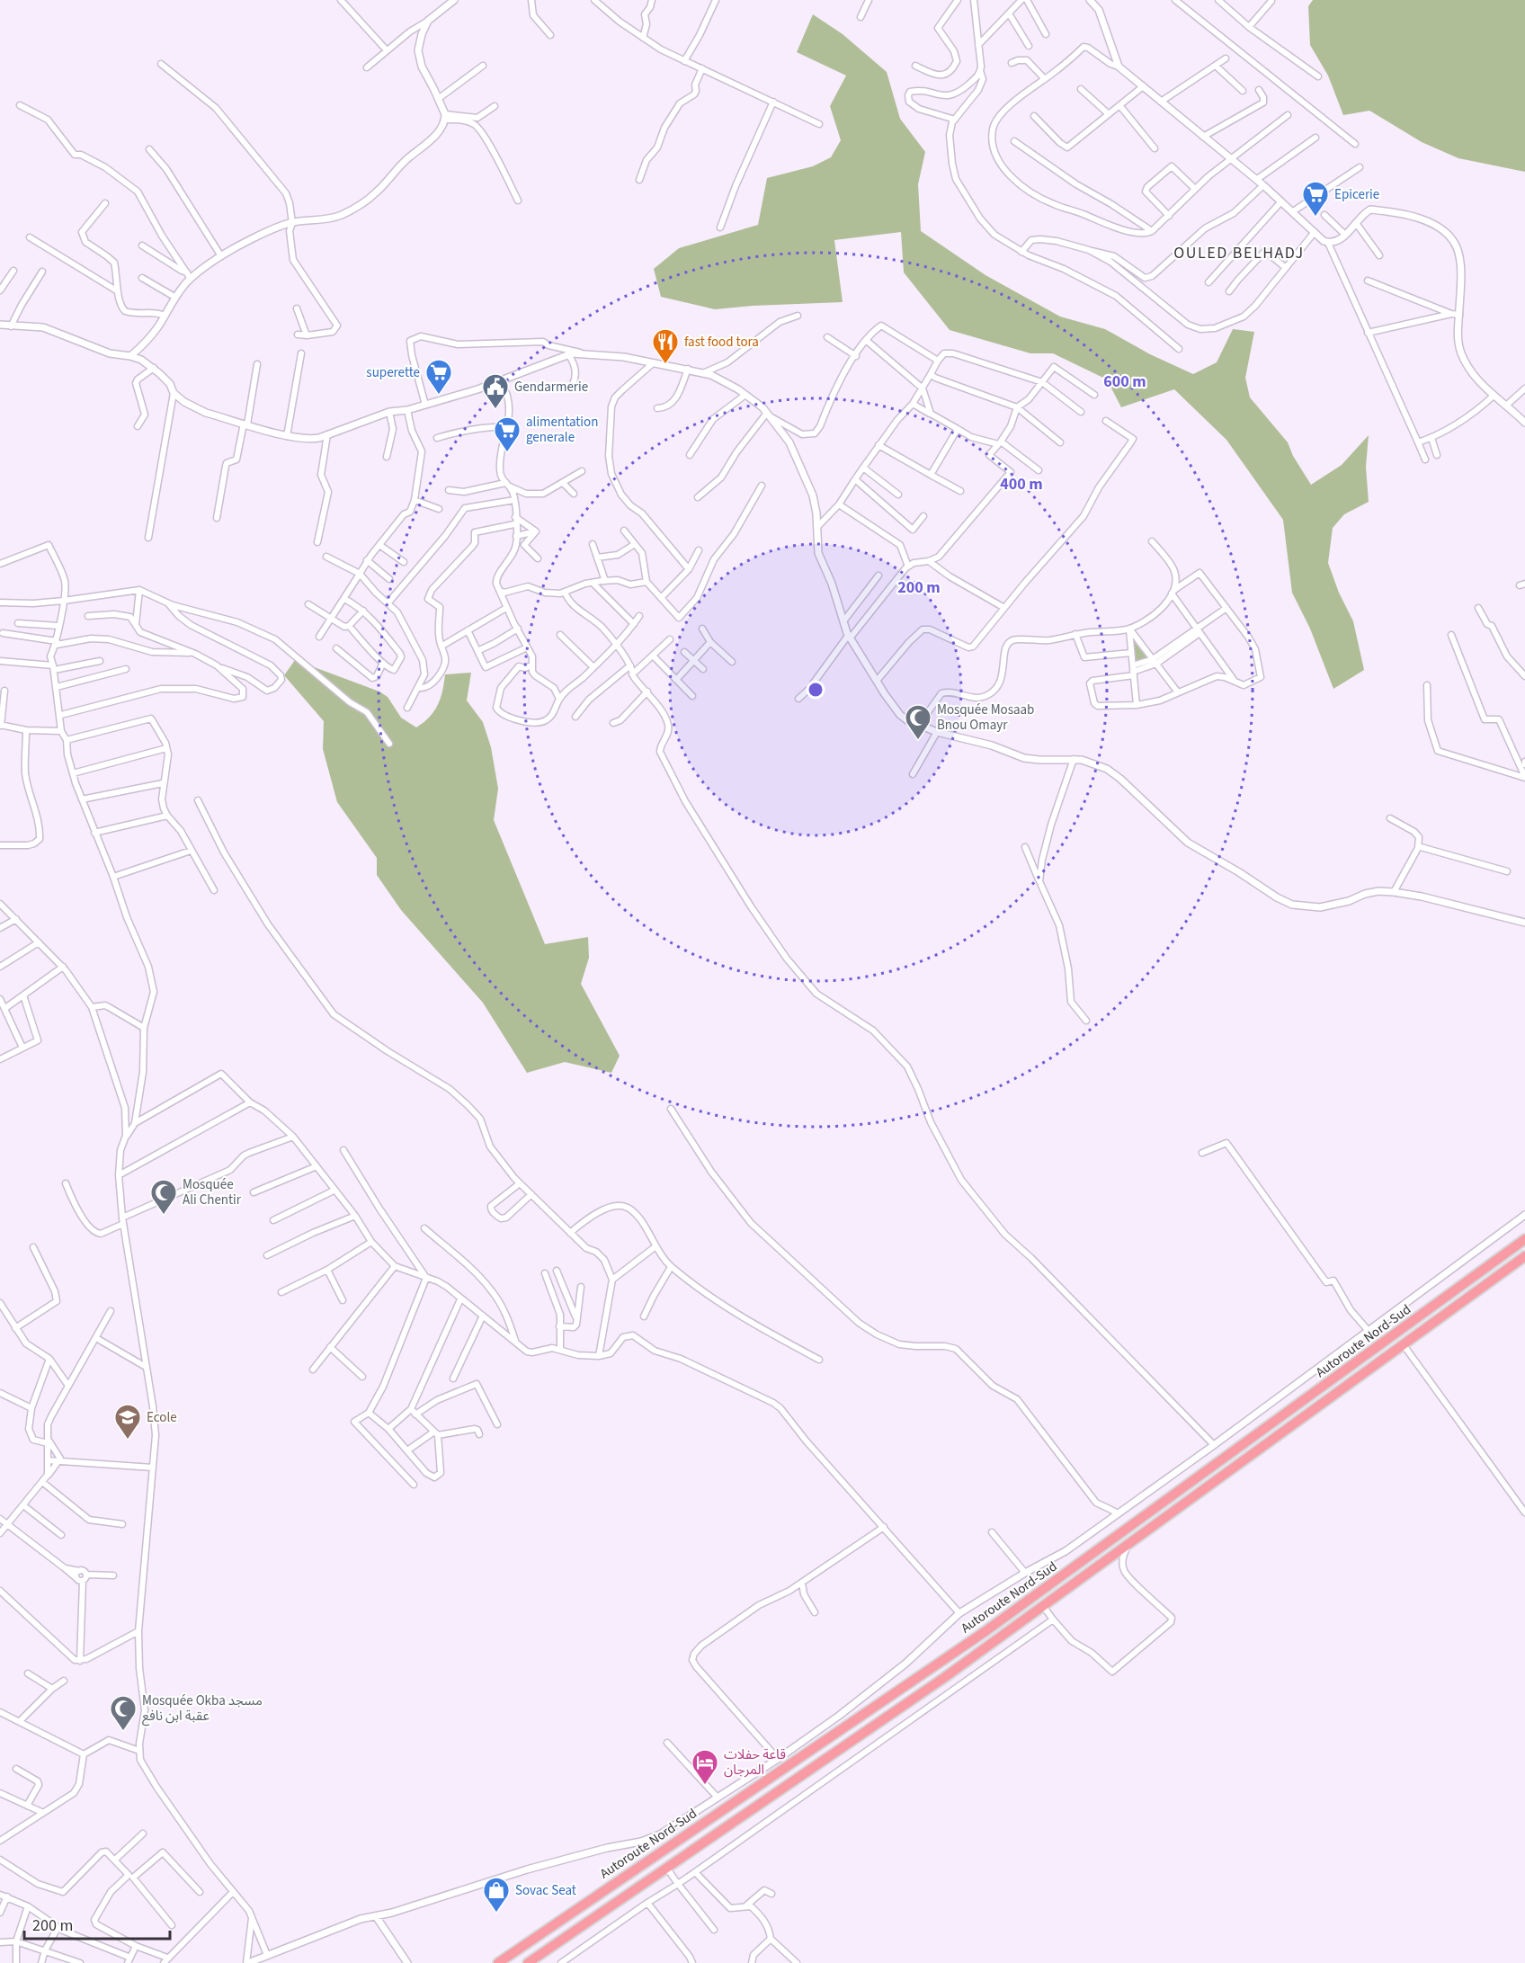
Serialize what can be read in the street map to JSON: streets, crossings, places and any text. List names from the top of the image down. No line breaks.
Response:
{"streets":{"highway":["Autoroute Nord-Sud"]},"districts":["OULED BELHADJ"],"places":{"supermarket":["Epicerie","superette","alimentation generale"],"restaurant":["fast food tora"],"public building":["Gendarmerie"],"mosque":["Mosquée Mosaab Bnou Omayr","Mosquée Ali Chentir","Mosquée Okba مسجد عقبة ابن نافع"],"school or university":["Ecole"],"hotel":["قاعة حفلات المرجان"],"shop":["Sovac Seat"]},"scale_bar":"200 m","rings":["600 m","400 m","200 m"]}
